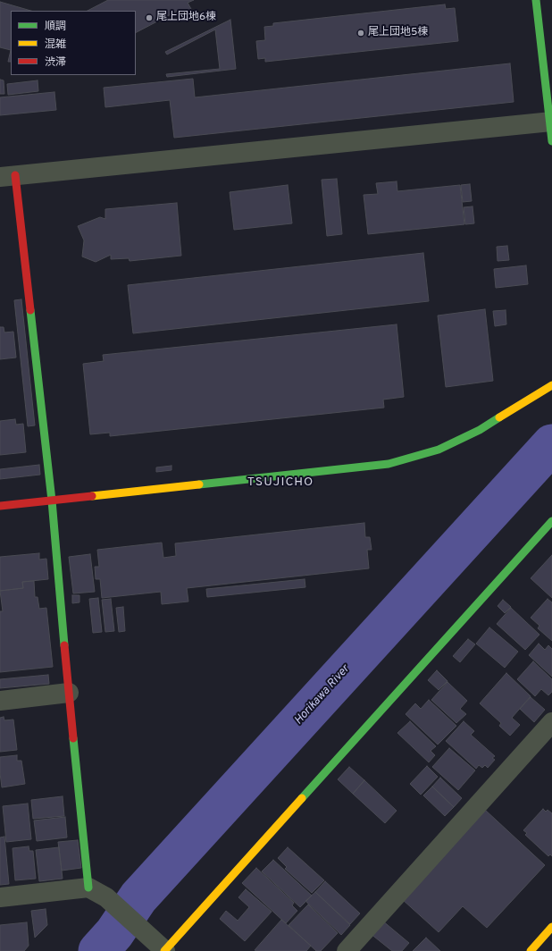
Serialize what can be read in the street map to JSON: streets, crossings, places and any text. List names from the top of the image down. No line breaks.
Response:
{"districts":["TSUJICHO"],"water":["Horikawa River"],"places":["尾上団地6棟","尾上団地5棟"],"legend":["順調","混雑","渋滞"]}
